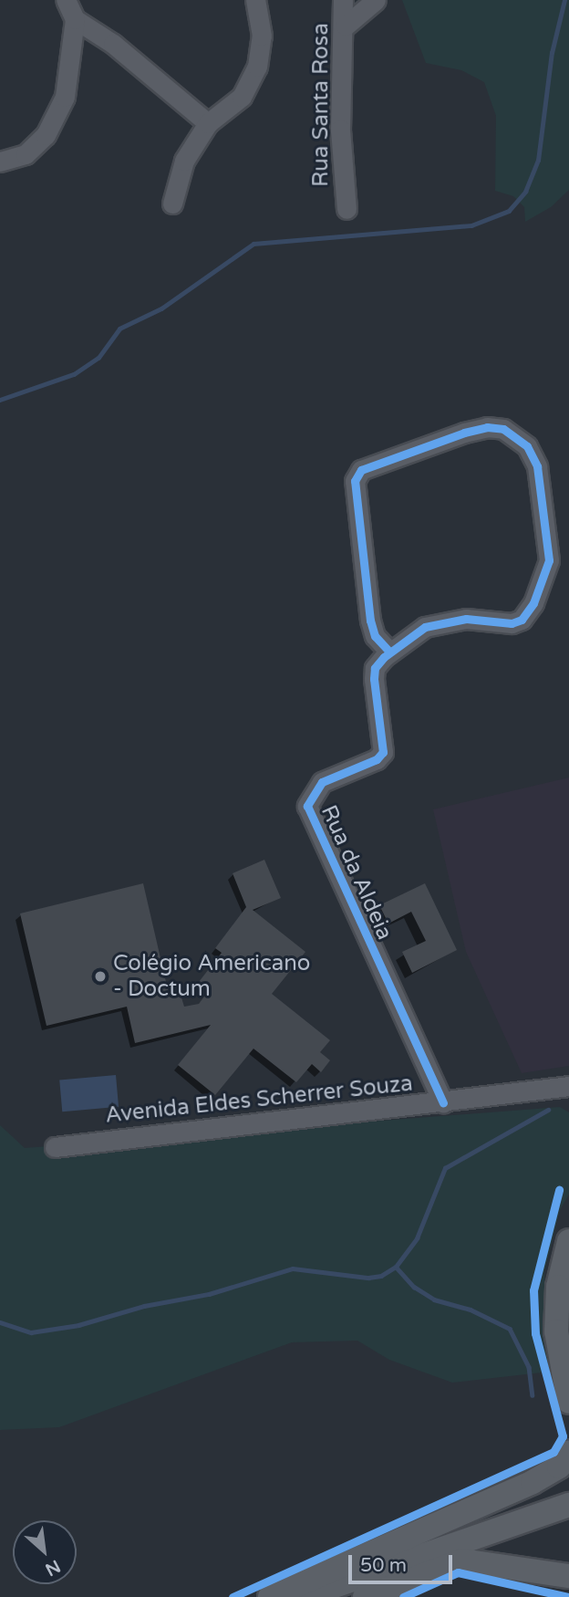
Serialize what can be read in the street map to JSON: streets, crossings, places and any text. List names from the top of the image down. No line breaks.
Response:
{"streets":{"street":["Rua Santa Rosa","Rua da Aldeia","Avenida Eldes Scherrer Souza"]},"crossings":[["Rua da Aldeia","Avenida Eldes Scherrer Souza"]],"places":["Colégio Americano - Doctum"],"scale_bar":"50 m","north":"bottom right"}
